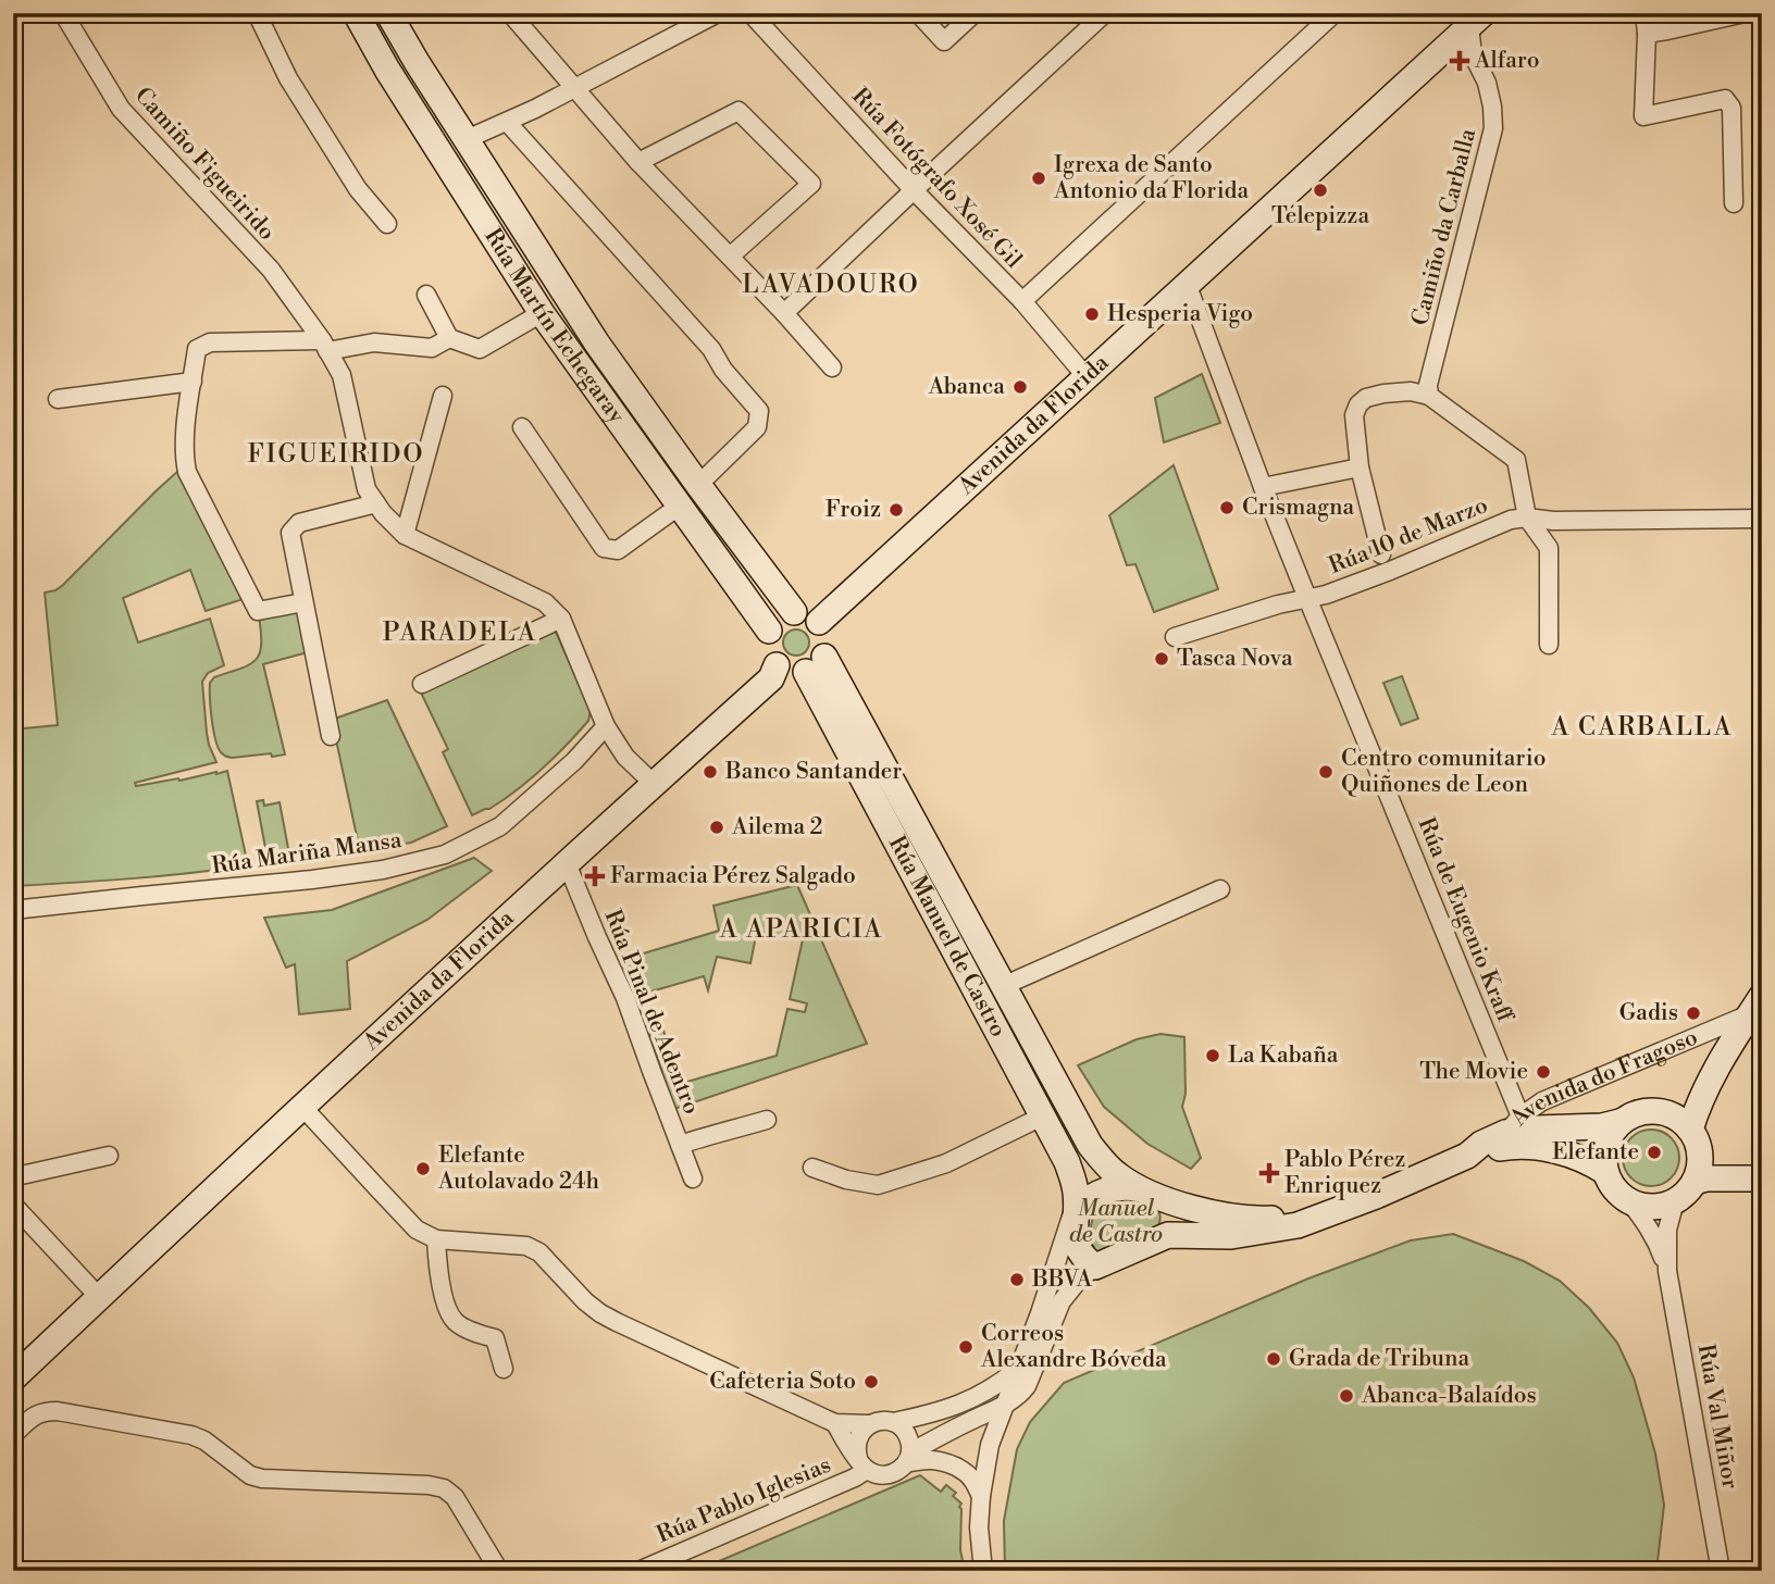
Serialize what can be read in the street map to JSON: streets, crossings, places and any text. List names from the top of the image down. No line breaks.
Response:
{"streets":{"main road":["Rúa Martín Echegaray","Avenida da Florida","Rúa Manuel de Castro","Avenida do Fragoso"],"street":["Camiño Figueirido","Rúa Fotógrafo Xosé Gil","Camiño da Carballa","Rúa 10 de Marzo","Rúa Mariña Mansa","Rúa de Eugenio Kraff","Rúa Pinal de Adentro","Rúa Val Miñor","Rúa Pablo Iglesias"]},"crossings":[["Rúa Fotógrafo Xosé Gil","Avenida da Florida"],["Camiño da Carballa","Avenida da Florida"],["Rúa Martín Echegaray","Avenida da Florida"],["Rúa Martín Echegaray","Rúa Manuel de Castro"],["Avenida da Florida","Rúa de Eugenio Kraff"],["Avenida da Florida","Rúa Manuel de Castro"],["Avenida da Florida","Rúa Pinal de Adentro"],["Rúa 10 de Marzo","Rúa de Eugenio Kraff"],["Rúa de Eugenio Kraff","Avenida do Fragoso"],["Rúa Manuel de Castro","Avenida do Fragoso"]],"districts":["LAVADOURO","FIGUEIRIDO","PARADELA","A CARBALLA","A APARICIA"],"parks":["Manuel de Castro"],"places":{"health":["Alfaro","Farmacia Pérez Salgado","Pablo Pérez Enriquez"],"other":["Igrexa de Santo Antonio da Florida","Telepizza","Hesperia Vigo","Abanca","Crismagna","Froiz","Tasca Nova","Banco Santander","Centro comunitario Quiñones de Leon","Ailema 2","Gadis","La Kabaña","The Movie","Elefante","Elefante Autolavado 24h","BBVA","Correos Alexandre Bóveda","Grada de Tribuna","Cafeteria Soto","Abanca-Balaídos"]}}
